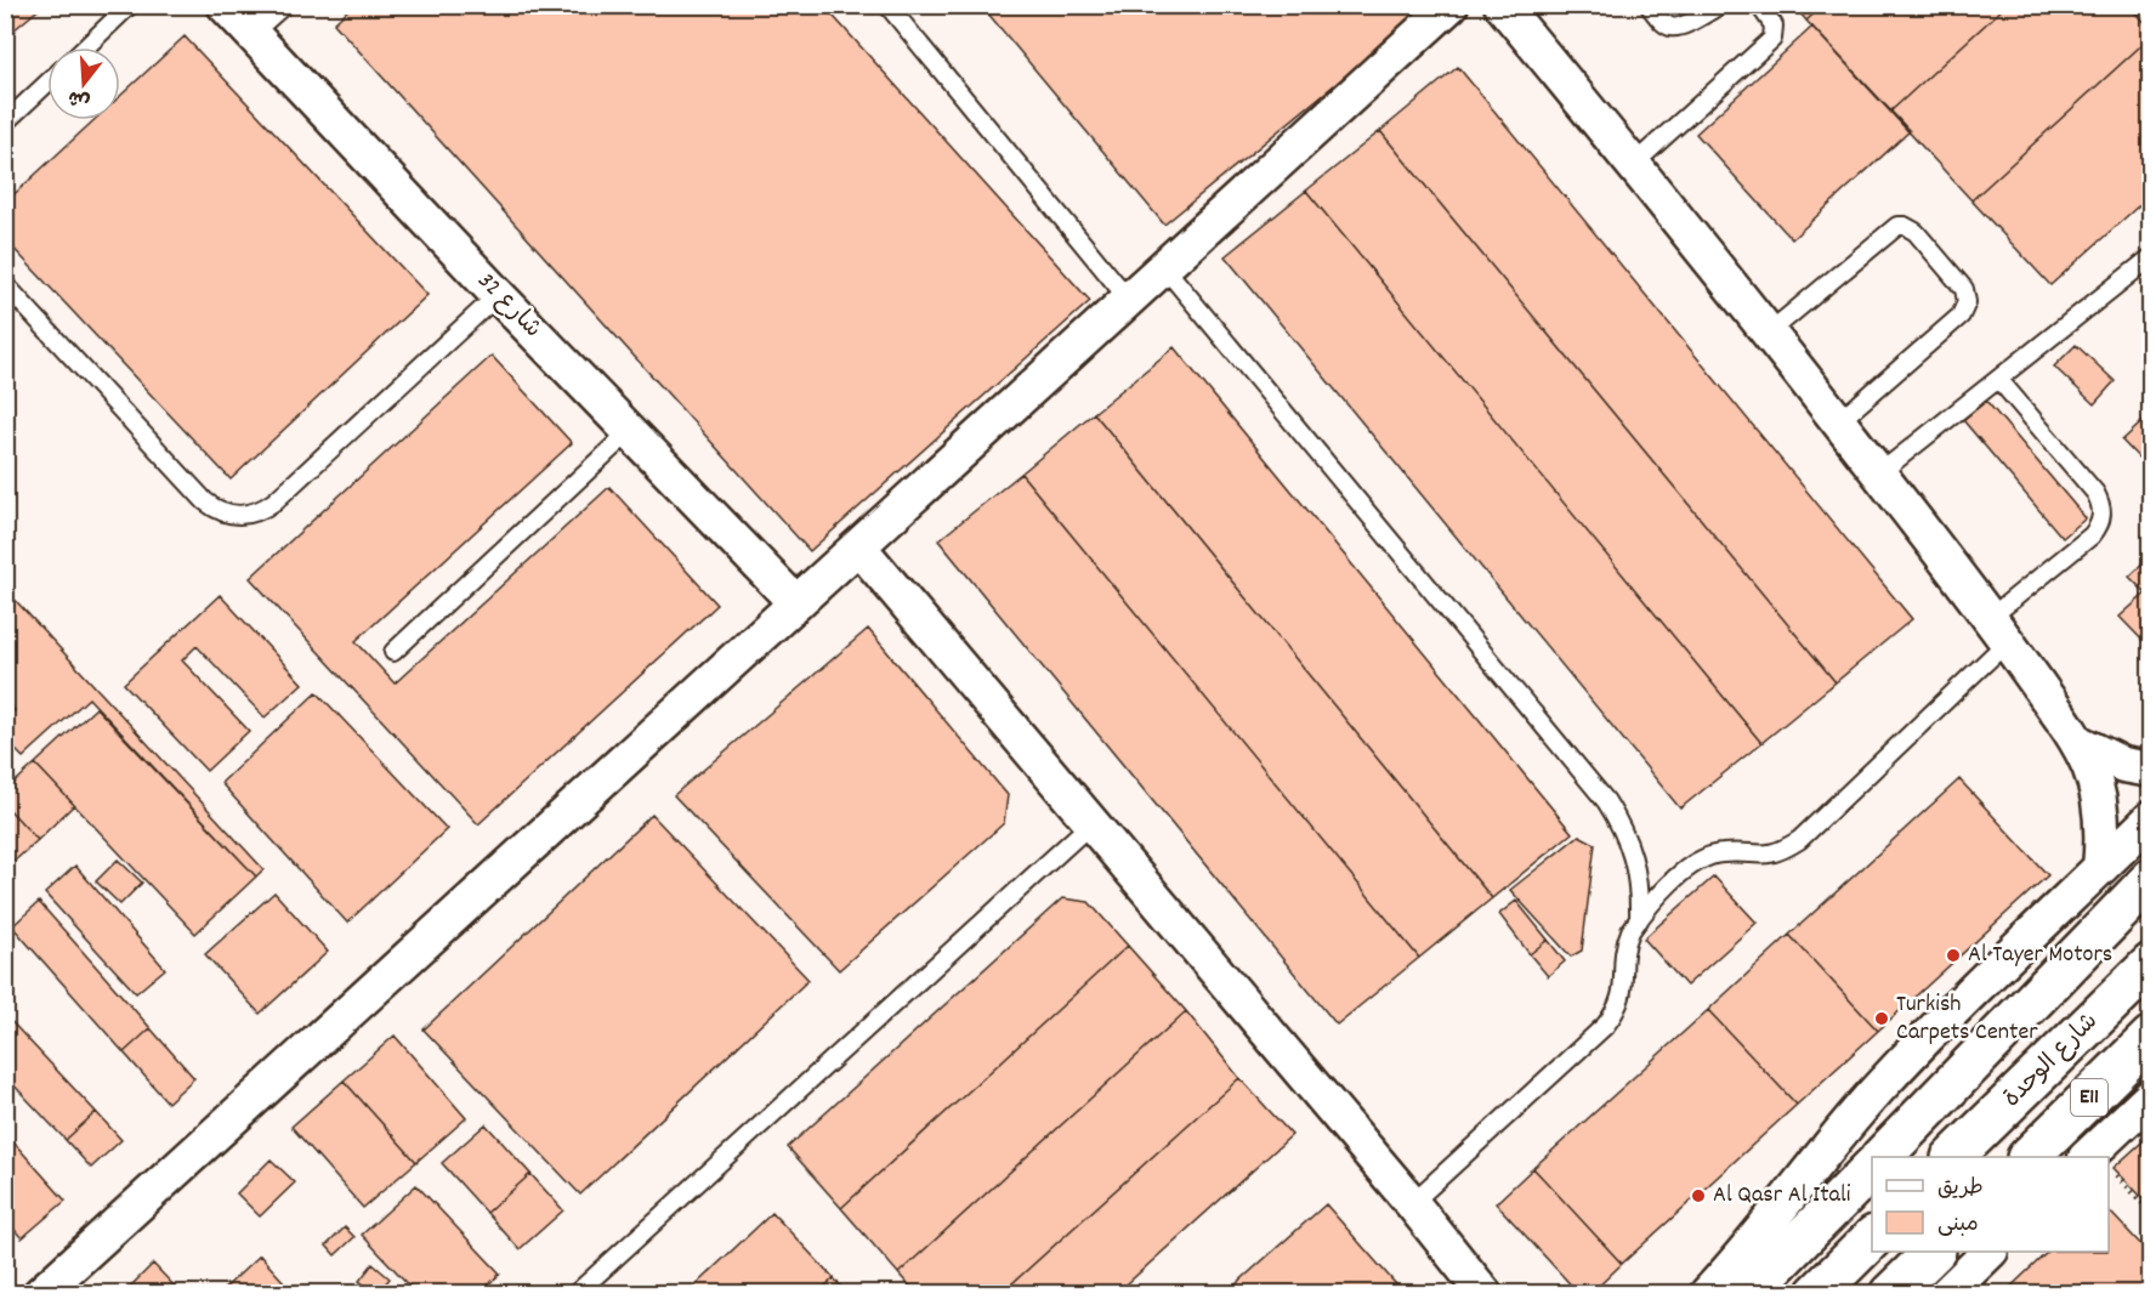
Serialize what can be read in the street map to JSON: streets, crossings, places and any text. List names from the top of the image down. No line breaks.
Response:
{"streets":{"highway":["شارع الوحدة","E11"],"street":["شارع 32"]},"places":["Al Tayer Motors","Turkish Carpets Center","Al Qasr Al Itali"],"legend":["طريق","مبنى"],"north":"bottom"}
